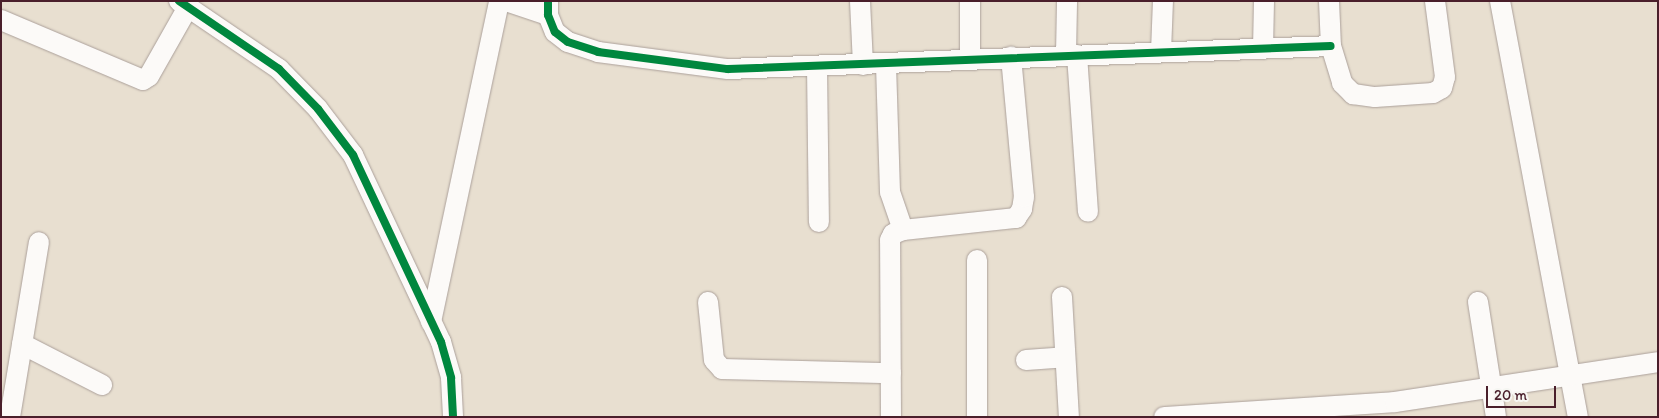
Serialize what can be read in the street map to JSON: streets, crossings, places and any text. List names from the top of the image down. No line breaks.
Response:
{"scale_bar":"20 m"}
